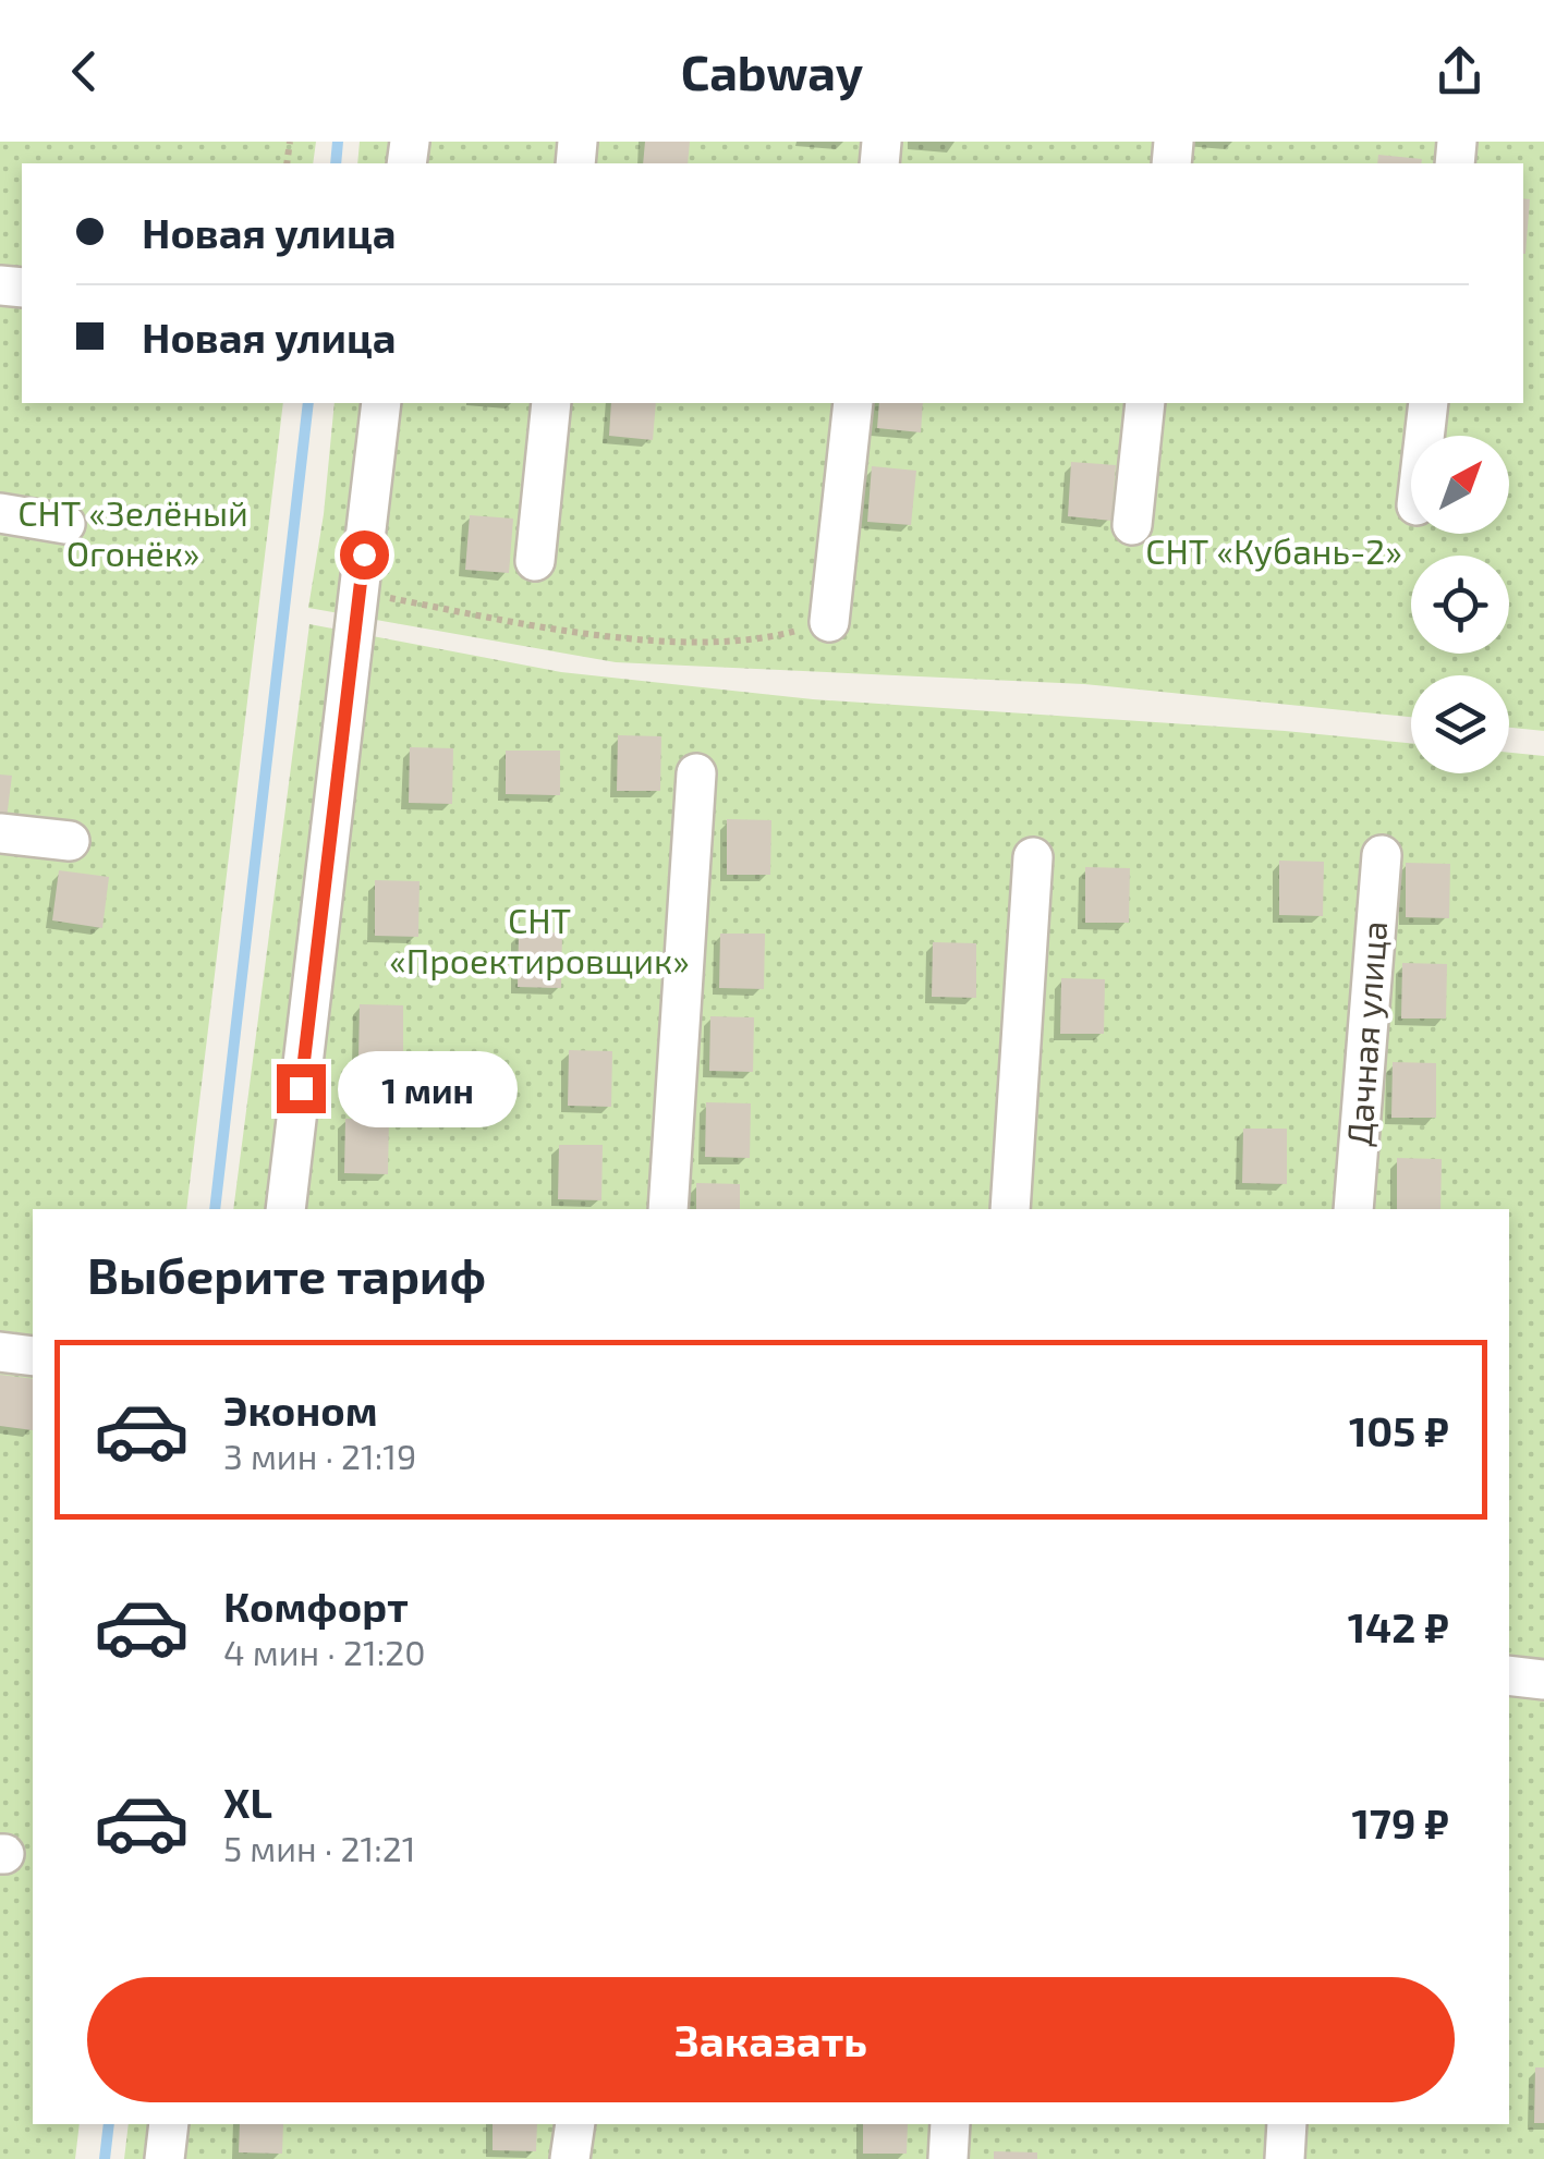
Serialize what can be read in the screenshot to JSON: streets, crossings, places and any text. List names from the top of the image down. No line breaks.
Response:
{"streets":{"street":["Дачная улица"]},"parks":["СНТ «Зелёный Огонёк»","СНТ «Кубань-2»","СНТ «Проектировщик»"],"north":"top right","page":{"header":"Cabway","banner":["Новая улица","Новая улица"],"bubble":"1 мин","heading":"Выберите тариф","list":[{"name":"Эконом","note":"3 мин · 21:19","value":"105 ₽"},{"name":"Комфорт","note":"4 мин · 21:20","value":"142 ₽"},{"name":"XL","note":"5 мин · 21:21","value":"179 ₽"}],"buttons":"Заказать"}}
